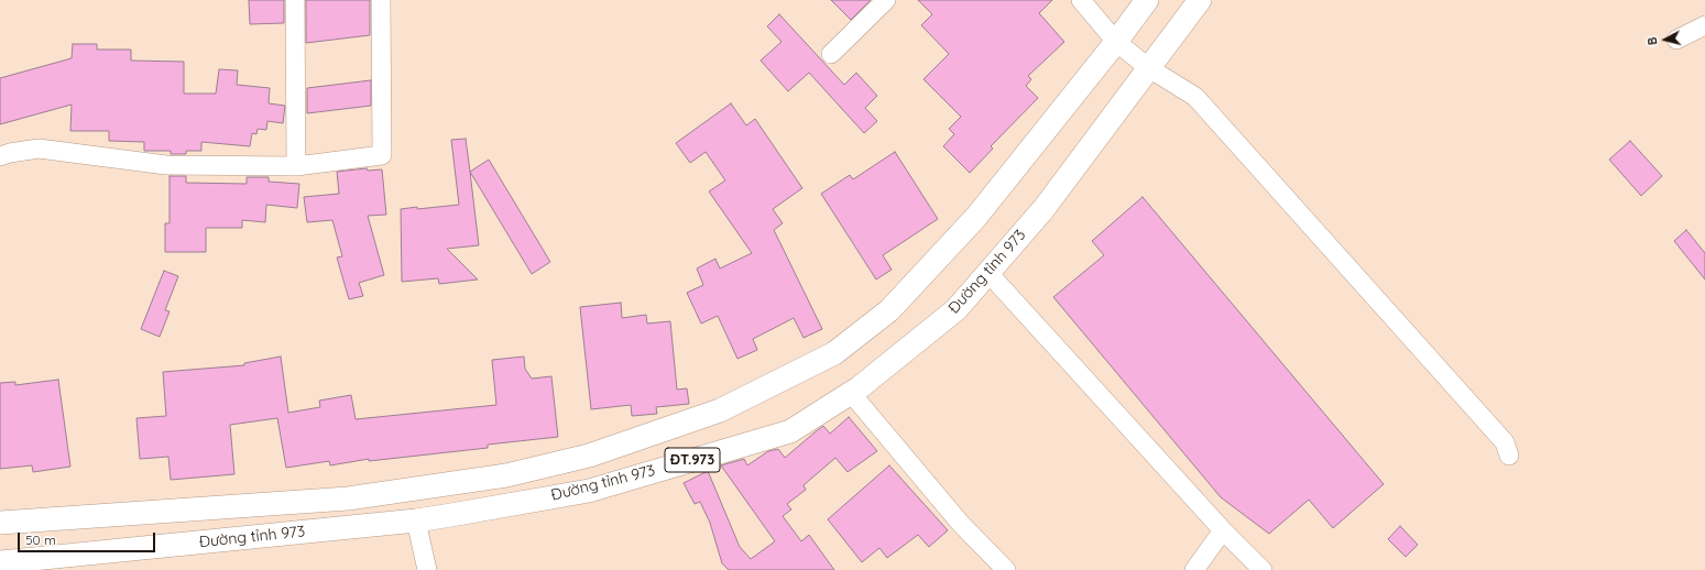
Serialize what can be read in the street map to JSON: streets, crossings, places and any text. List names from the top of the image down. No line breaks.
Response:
{"streets":{"main road":["Đường tỉnh 973","ĐT.973"]},"scale_bar":"50 m","north":"left"}
